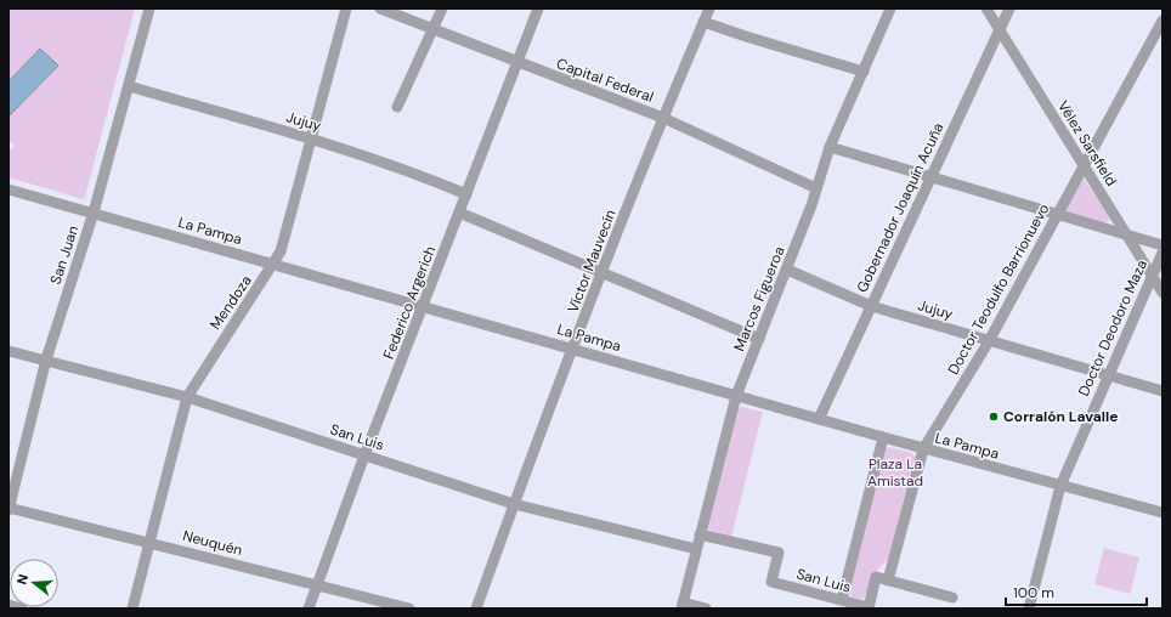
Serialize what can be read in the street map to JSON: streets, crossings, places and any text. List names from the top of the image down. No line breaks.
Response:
{"streets":{"street":["Capital Federal","Jujuy","Vélez Sarsfield","Gobernador Joaquín Acuña","La Pampa","San Juan","Víctor Mauvecín","Doctor Teodulfo Barrionuevo","Marcos Figueroa","Mendoza","Federico Argerich","Doctor Deodoro Maza","San Luis","Neuquén"]},"crossings":[["Capital Federal","Víctor Mauvecín"],["Capital Federal","Marcos Figueroa"],["Capital Federal","Federico Argerich"],["Jujuy","Gobernador Joaquín Acuña"],["Jujuy","San Juan"],["Jujuy","Doctor Teodulfo Barrionuevo"],["Jujuy","Marcos Figueroa"],["Jujuy","Mendoza"],["Jujuy","Federico Argerich"],["Jujuy","Doctor Deodoro Maza"],["Vélez Sarsfield","Gobernador Joaquín Acuña"],["Vélez Sarsfield","Doctor Teodulfo Barrionuevo"],["Vélez Sarsfield","Doctor Deodoro Maza"],["Gobernador Joaquín Acuña","La Pampa"],["La Pampa","San Juan"],["La Pampa","Víctor Mauvecín"],["La Pampa","Doctor Teodulfo Barrionuevo"],["La Pampa","Marcos Figueroa"],["La Pampa","Mendoza"],["La Pampa","Federico Argerich"],["La Pampa","Doctor Deodoro Maza"],["San Juan","San Luis"],["San Juan","Neuquén"],["Víctor Mauvecín","San Luis"],["Marcos Figueroa","San Luis"],["Mendoza","San Luis"],["Mendoza","Neuquén"],["Federico Argerich","San Luis"],["Federico Argerich","Neuquén"]],"parks":["Plaza La Amistad"],"places":["Corralón Lavalle"],"scale_bar":"100 m","north":"left"}
